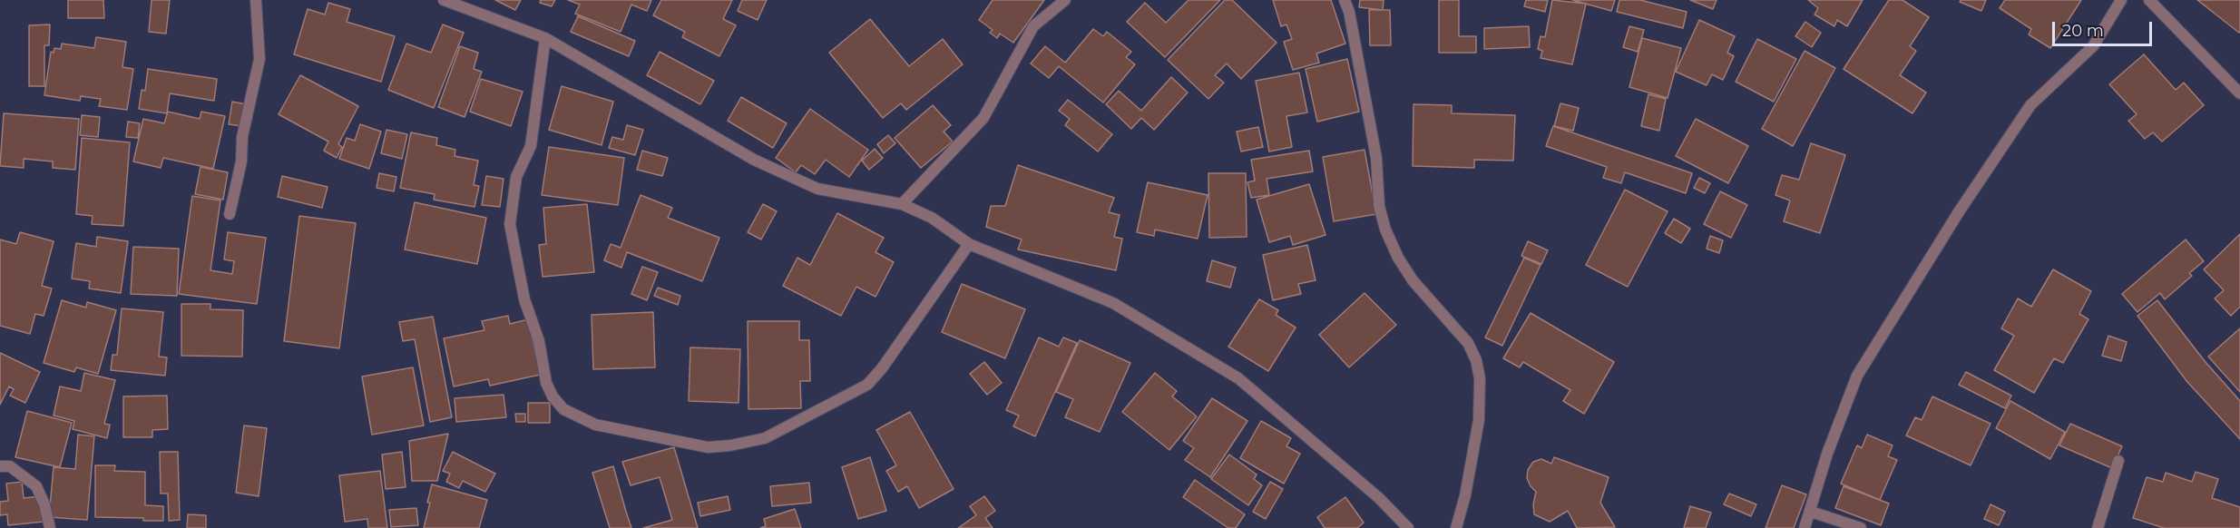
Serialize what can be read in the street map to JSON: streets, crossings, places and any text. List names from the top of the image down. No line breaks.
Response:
{"scale_bar":"20 m"}
